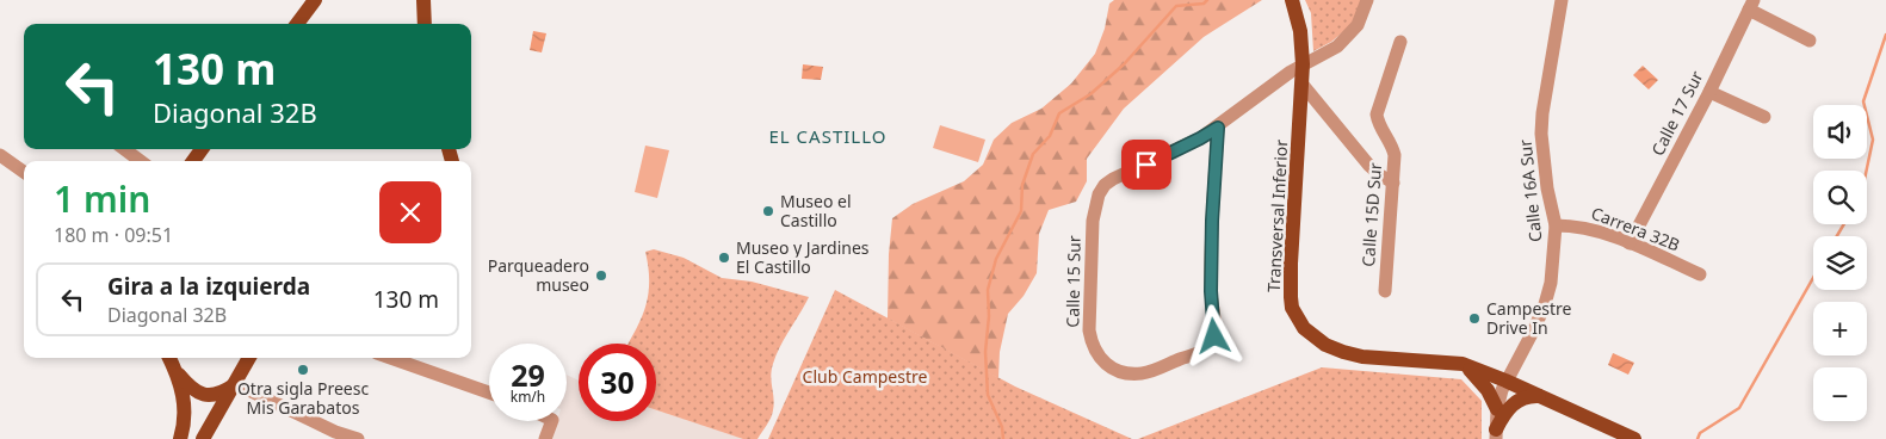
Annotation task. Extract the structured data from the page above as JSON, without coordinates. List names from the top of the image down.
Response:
{
  "streets": {
    "main road": ["Transversal Inferior"],
    "street": [
      "Calle 17 Sur",
      "Calle 16A Sur",
      "Calle 15D Sur",
      "Carrera 32B",
      "Calle 15 Sur"
    ]
  },
  "crossings": [
    ["Calle 17 Sur", "Carrera 32B"],
    ["Calle 16A Sur", "Transversal Inferior"],
    ["Calle 16A Sur", "Carrera 32B"]
  ],
  "districts": ["EL CASTILLO"],
  "parks": ["Club Campestre"],
  "places": [
    "Museo el Castillo",
    "Museo y Jardines El Castillo",
    "Parqueadero museo",
    "Campestre Drive In",
    "Otra sigla Preesc Mis Garabatos"
  ],
  "page": {
    "turn": ["130 m", "Diagonal 32B"],
    "map_buttons": ["+", "−"],
    "heading": ["1 min", "180 m · 09:51"],
    "list": [
      {
        "name": "Gira a la izquierda",
        "note": "Diagonal 32B",
        "value": "130 m"
      }
    ],
    "speed": "29 km/h",
    "limit": "30"
  }
}
